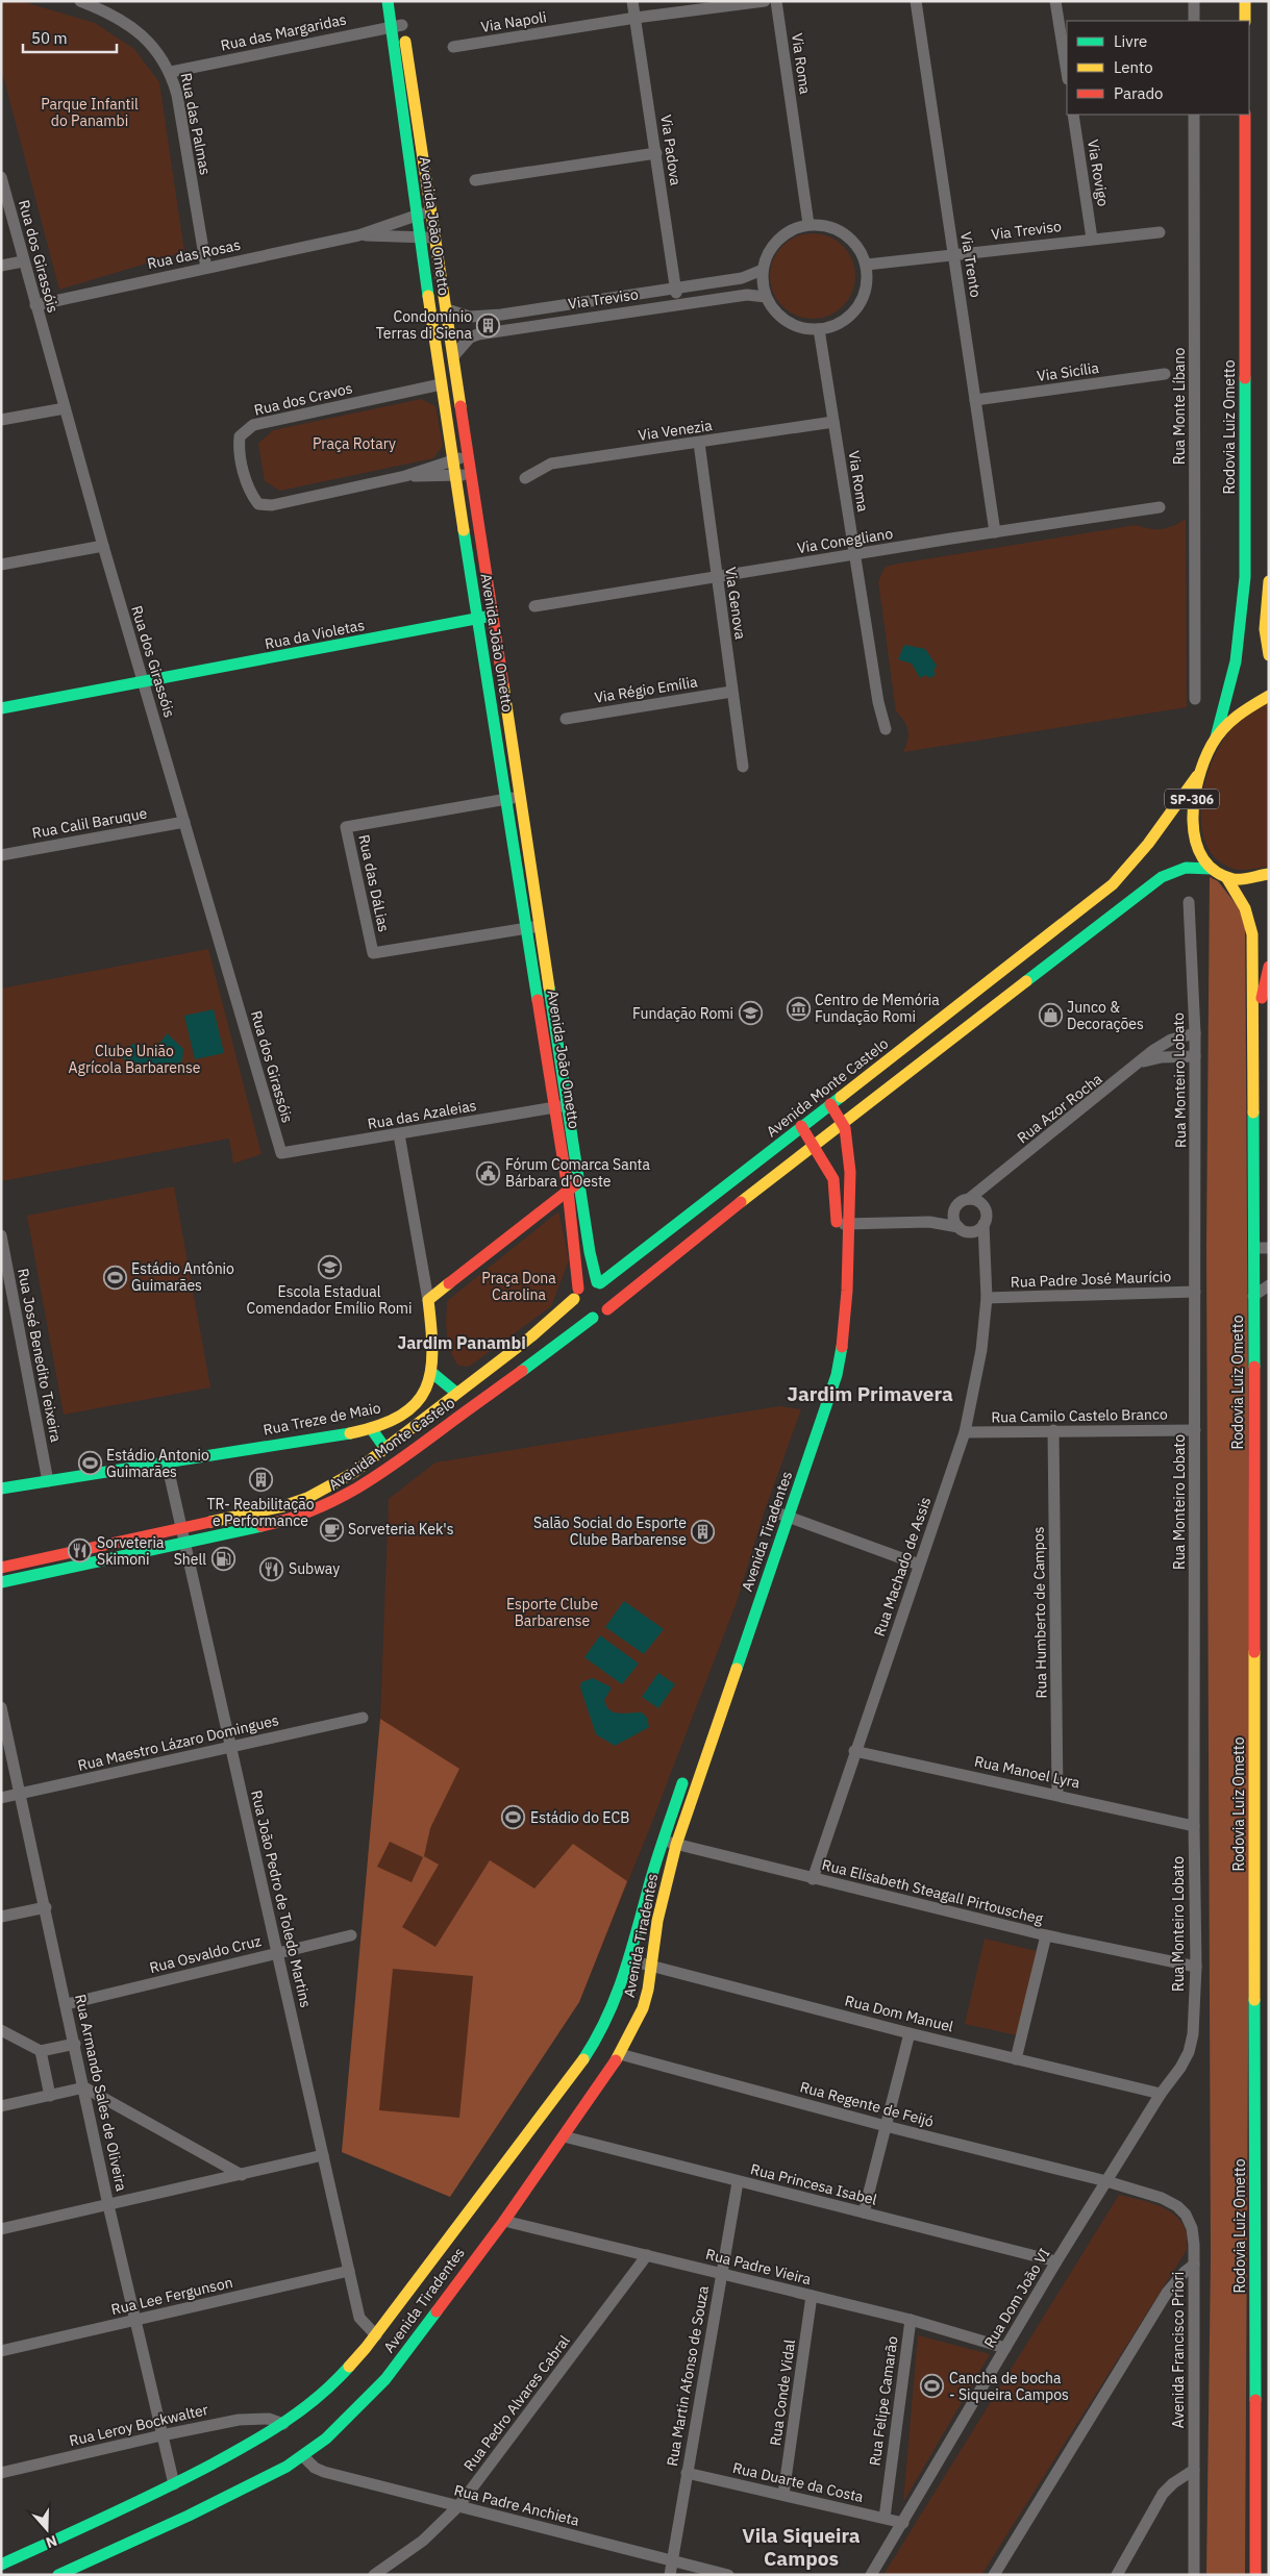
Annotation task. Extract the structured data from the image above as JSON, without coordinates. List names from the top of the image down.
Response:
{
  "streets": {
    "main road": [
      "Avenida João Ometto",
      "Rodovia Luiz Ometto",
      "Rua da Violetas",
      "SP-306",
      "Avenida Monte Castelo",
      "Rua Treze de Maio",
      "Avenida Tiradentes"
    ],
    "street": [
      "Via Napoli",
      "Rua das Margaridas",
      "Via Roma",
      "Rua das Palmas",
      "Via Padova",
      "Via Rovigo",
      "Via Treviso",
      "Rua das Rosas",
      "Rua dos Girassóis",
      "Via Trento",
      "Via Sicília",
      "Rua dos Cravos",
      "Rua Monte Líbano",
      "Via Venezia",
      "Via Conegliano",
      "Via Genova",
      "Via Régio Emília",
      "Rua Calil Baruque",
      "Rua das DáLias",
      "Rua Monteiro Lobato",
      "Rua Azor Rocha",
      "Rua das Azaleias",
      "Rua Padre José Maurício",
      "Rua José Benedito Teixeira",
      "Rua Camilo Castelo Branco",
      "Rua Machado de Assis",
      "Rua Humberto de Campos",
      "Rua Maestro Lázaro Domingues",
      "Rua Manoel Lyra",
      "Rua Elisabeth Steagall Pirtouscheg",
      "Rua João Pedro de Toledo Martins",
      "Rua Osvaldo Cruz",
      "Rua Dom Manuel",
      "Rua Armando Sales de Oliveira",
      "Rua Regente de Feijó",
      "Rua Princesa Isabel",
      "Rua Padre Vieira",
      "Rua Lee Fergunson",
      "Rua Dom João VI",
      "Avenida Francisco Priori",
      "Rua Martin Afonso de Souza",
      "Rua Conde Vidal",
      "Rua Felipe Camarão",
      "Rua Pedro Alvares Cabral",
      "Rua Leroy Bockwalter",
      "Rua Duarte da Costa",
      "Rua Padre Anchieta"
    ]
  },
  "crossings": [
    ["Via Napoli", "Via Padova"],
    ["Rua das Margaridas", "Rua das Palmas"],
    ["Rua das Margaridas", "Avenida João Ometto"],
    ["Via Roma", "Via Treviso"],
    ["Via Roma", "Via Venezia"],
    ["Via Roma", "Via Conegliano"],
    ["Rua das Palmas", "Rua das Rosas"],
    ["Via Padova", "Via Treviso"],
    ["Via Rovigo", "Via Treviso"],
    ["Avenida João Ometto", "Via Treviso"],
    ["Avenida João Ometto", "Rua das Rosas"],
    ["Avenida João Ometto", "Rua dos Cravos"],
    ["Avenida João Ometto", "Rua da Violetas"],
    ["Avenida João Ometto", "Rua das DáLias"],
    ["Avenida João Ometto", "Avenida Monte Castelo"],
    ["Avenida João Ometto", "Rua das Azaleias"],
    ["Via Treviso", "Via Trento"],
    ["Rua das Rosas", "Rua dos Girassóis"],
    ["Rua dos Girassóis", "Rua da Violetas"],
    ["Rua dos Girassóis", "Rua Calil Baruque"],
    ["Rua dos Girassóis", "Rua das Azaleias"],
    ["Via Trento", "Via Sicília"],
    ["Via Trento", "Via Conegliano"],
    ["Rodovia Luiz Ometto", "SP-306"],
    ["Via Venezia", "Via Genova"],
    ["Via Conegliano", "Via Genova"],
    ["Via Genova", "Via Régio Emília"],
    ["SP-306", "Avenida Monte Castelo"],
    ["Rua Monteiro Lobato", "Rua Azor Rocha"],
    ["Rua Monteiro Lobato", "Rua Padre José Maurício"],
    ["Rua Monteiro Lobato", "Rua Camilo Castelo Branco"],
    ["Rua Monteiro Lobato", "Rua Manoel Lyra"],
    ["Rua Monteiro Lobato", "Rua Elisabeth Steagall Pirtouscheg"],
    ["Rua Monteiro Lobato", "Rua Dom Manuel"],
    ["Rua Monteiro Lobato", "Rua Dom João VI"],
    ["Avenida Monte Castelo", "Rua João Pedro de Toledo Martins"],
    ["Rua Azor Rocha", "Rua Machado de Assis"],
    ["Rua das Azaleias", "Rua Treze de Maio"],
    ["Rua Padre José Maurício", "Rua Machado de Assis"],
    ["Rua José Benedito Teixeira", "Rua Treze de Maio"],
    ["Rua Camilo Castelo Branco", "Rua Machado de Assis"],
    ["Rua Camilo Castelo Branco", "Rua Humberto de Campos"],
    ["Rua Treze de Maio", "Rua João Pedro de Toledo Martins"],
    ["Avenida Tiradentes", "Rua Elisabeth Steagall Pirtouscheg"],
    ["Avenida Tiradentes", "Rua João Pedro de Toledo Martins"],
    ["Avenida Tiradentes", "Rua Dom Manuel"],
    ["Avenida Tiradentes", "Rua Armando Sales de Oliveira"],
    ["Avenida Tiradentes", "Rua Regente de Feijó"],
    ["Avenida Tiradentes", "Rua Princesa Isabel"],
    ["Avenida Tiradentes", "Rua Padre Vieira"],
    ["Avenida Tiradentes", "Rua Leroy Bockwalter"],
    ["Avenida Tiradentes", "Rua Padre Anchieta"],
    ["Rua Machado de Assis", "Rua Manoel Lyra"],
    ["Rua Machado de Assis", "Rua Elisabeth Steagall Pirtouscheg"],
    ["Rua Humberto de Campos", "Rua Manoel Lyra"],
    ["Rua Maestro Lázaro Domingues", "Rua João Pedro de Toledo Martins"],
    ["Rua Maestro Lázaro Domingues", "Rua Armando Sales de Oliveira"],
    ["Rua João Pedro de Toledo Martins", "Rua Osvaldo Cruz"],
    ["Rua João Pedro de Toledo Martins", "Rua Lee Fergunson"],
    ["Rua Osvaldo Cruz", "Rua Armando Sales de Oliveira"],
    ["Rua Dom Manuel", "Rua Dom João VI"],
    ["Rua Armando Sales de Oliveira", "Rua Lee Fergunson"],
    ["Rua Armando Sales de Oliveira", "Rua Leroy Bockwalter"],
    ["Rua Regente de Feijó", "Rua Dom João VI"],
    ["Rua Regente de Feijó", "Avenida Francisco Priori"],
    ["Rua Princesa Isabel", "Rua Dom João VI"],
    ["Rua Princesa Isabel", "Rua Martin Afonso de Souza"],
    ["Rua Padre Vieira", "Rua Dom João VI"],
    ["Rua Padre Vieira", "Rua Martin Afonso de Souza"],
    ["Rua Padre Vieira", "Rua Conde Vidal"],
    ["Rua Padre Vieira", "Rua Felipe Camarão"],
    ["Rua Padre Vieira", "Rua Pedro Alvares Cabral"],
    ["Rua Dom João VI", "Avenida Francisco Priori"],
    ["Rua Dom João VI", "Rua Duarte da Costa"],
    ["Rua Martin Afonso de Souza", "Rua Duarte da Costa"],
    ["Rua Martin Afonso de Souza", "Rua Padre Anchieta"],
    ["Rua Conde Vidal", "Rua Duarte da Costa"],
    ["Rua Felipe Camarão", "Rua Duarte da Costa"],
    ["Rua Pedro Alvares Cabral", "Rua Padre Anchieta"]
  ],
  "districts": ["Jardim Panambi", "Jardim Primavera", "Vila Siqueira Campos"],
  "parks": [
    "Parque Infantil do Panambi",
    "Praça Rotary",
    "Clube União Agrícola Barbarense",
    "Praça Dona Carolina",
    "Esporte Clube Barbarense"
  ],
  "places": {
    "building": ["Condomínio Terras di Siena", "TR- Reabilitação e Performance", "Salão Social do Esporte Clube Barbarense"],
    "museum": ["Centro de Memória Fundação Romi"],
    "school or university": ["Fundação Romi", "Escola Estadual Comendador Emílio Romi"],
    "shop": ["Junco & Decorações"],
    "public building": ["Fórum Comarca Santa Bárbara d'Oeste"],
    "sports": [
      "Estádio Antônio Guimarães",
      "Estádio Antonio Guimarães",
      "Estádio do ECB",
      "Cancha de bocha - Siqueira Campos"
    ],
    "cafe": ["Sorveteria Kek's"],
    "restaurant": ["Sorveteria Skimoni", "Subway"],
    "fuel station": ["Shell"]
  },
  "legend": ["Livre", "Lento", "Parado"],
  "scale_bar": "50 m",
  "north": "bottom"
}
